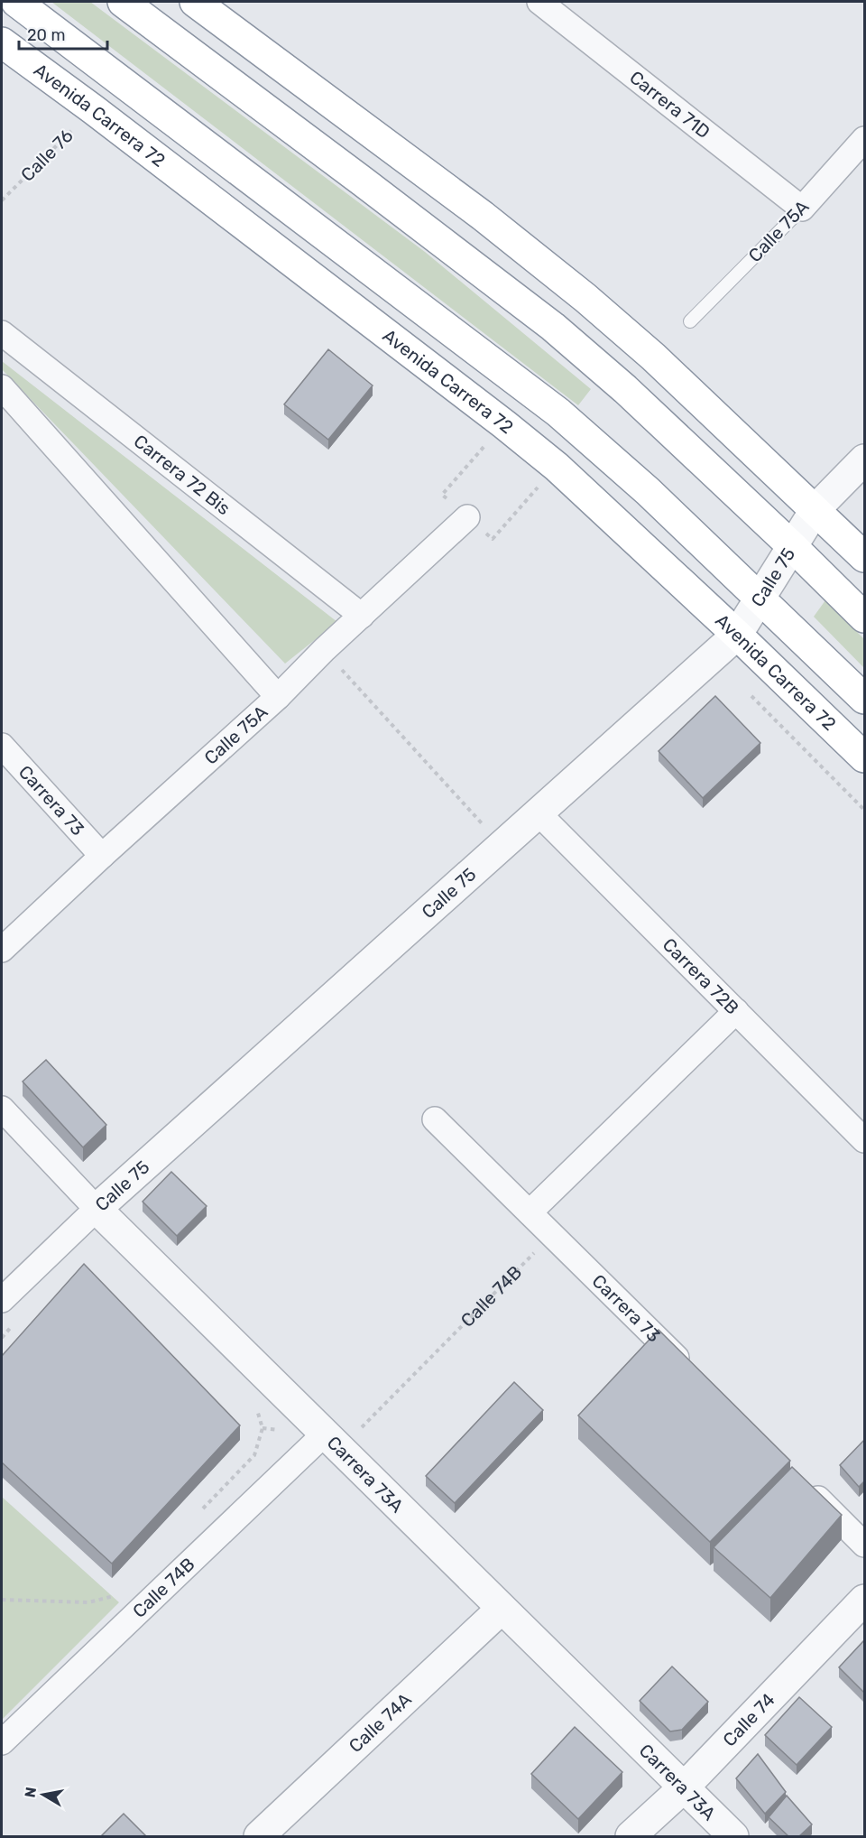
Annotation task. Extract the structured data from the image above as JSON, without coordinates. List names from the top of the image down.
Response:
{
  "streets": {
    "highway": ["Avenida Carrera 72"],
    "street": [
      "Carrera 71D",
      "Calle 75A",
      "Carrera 72 Bis",
      "Calle 75",
      "Carrera 73",
      "Carrera 72B",
      "Calle 74B",
      "Carrera 73A",
      "Calle 74",
      "Calle 74A"
    ],
    "path": ["Calle 76"]
  },
  "crossings": [
    ["Carrera 71D", "Calle 75A"],
    ["Avenida Carrera 72", "Calle 76"],
    ["Avenida Carrera 72", "Calle 75"],
    ["Calle 75A", "Carrera 72 Bis"],
    ["Calle 75A", "Carrera 73"],
    ["Calle 75", "Carrera 72B"],
    ["Calle 75", "Carrera 73A"],
    ["Carrera 73", "Calle 74B"],
    ["Calle 74B", "Carrera 73A"],
    ["Carrera 73A", "Calle 74"],
    ["Carrera 73A", "Calle 74A"]
  ],
  "scale_bar": "20 m",
  "north": "left"
}
